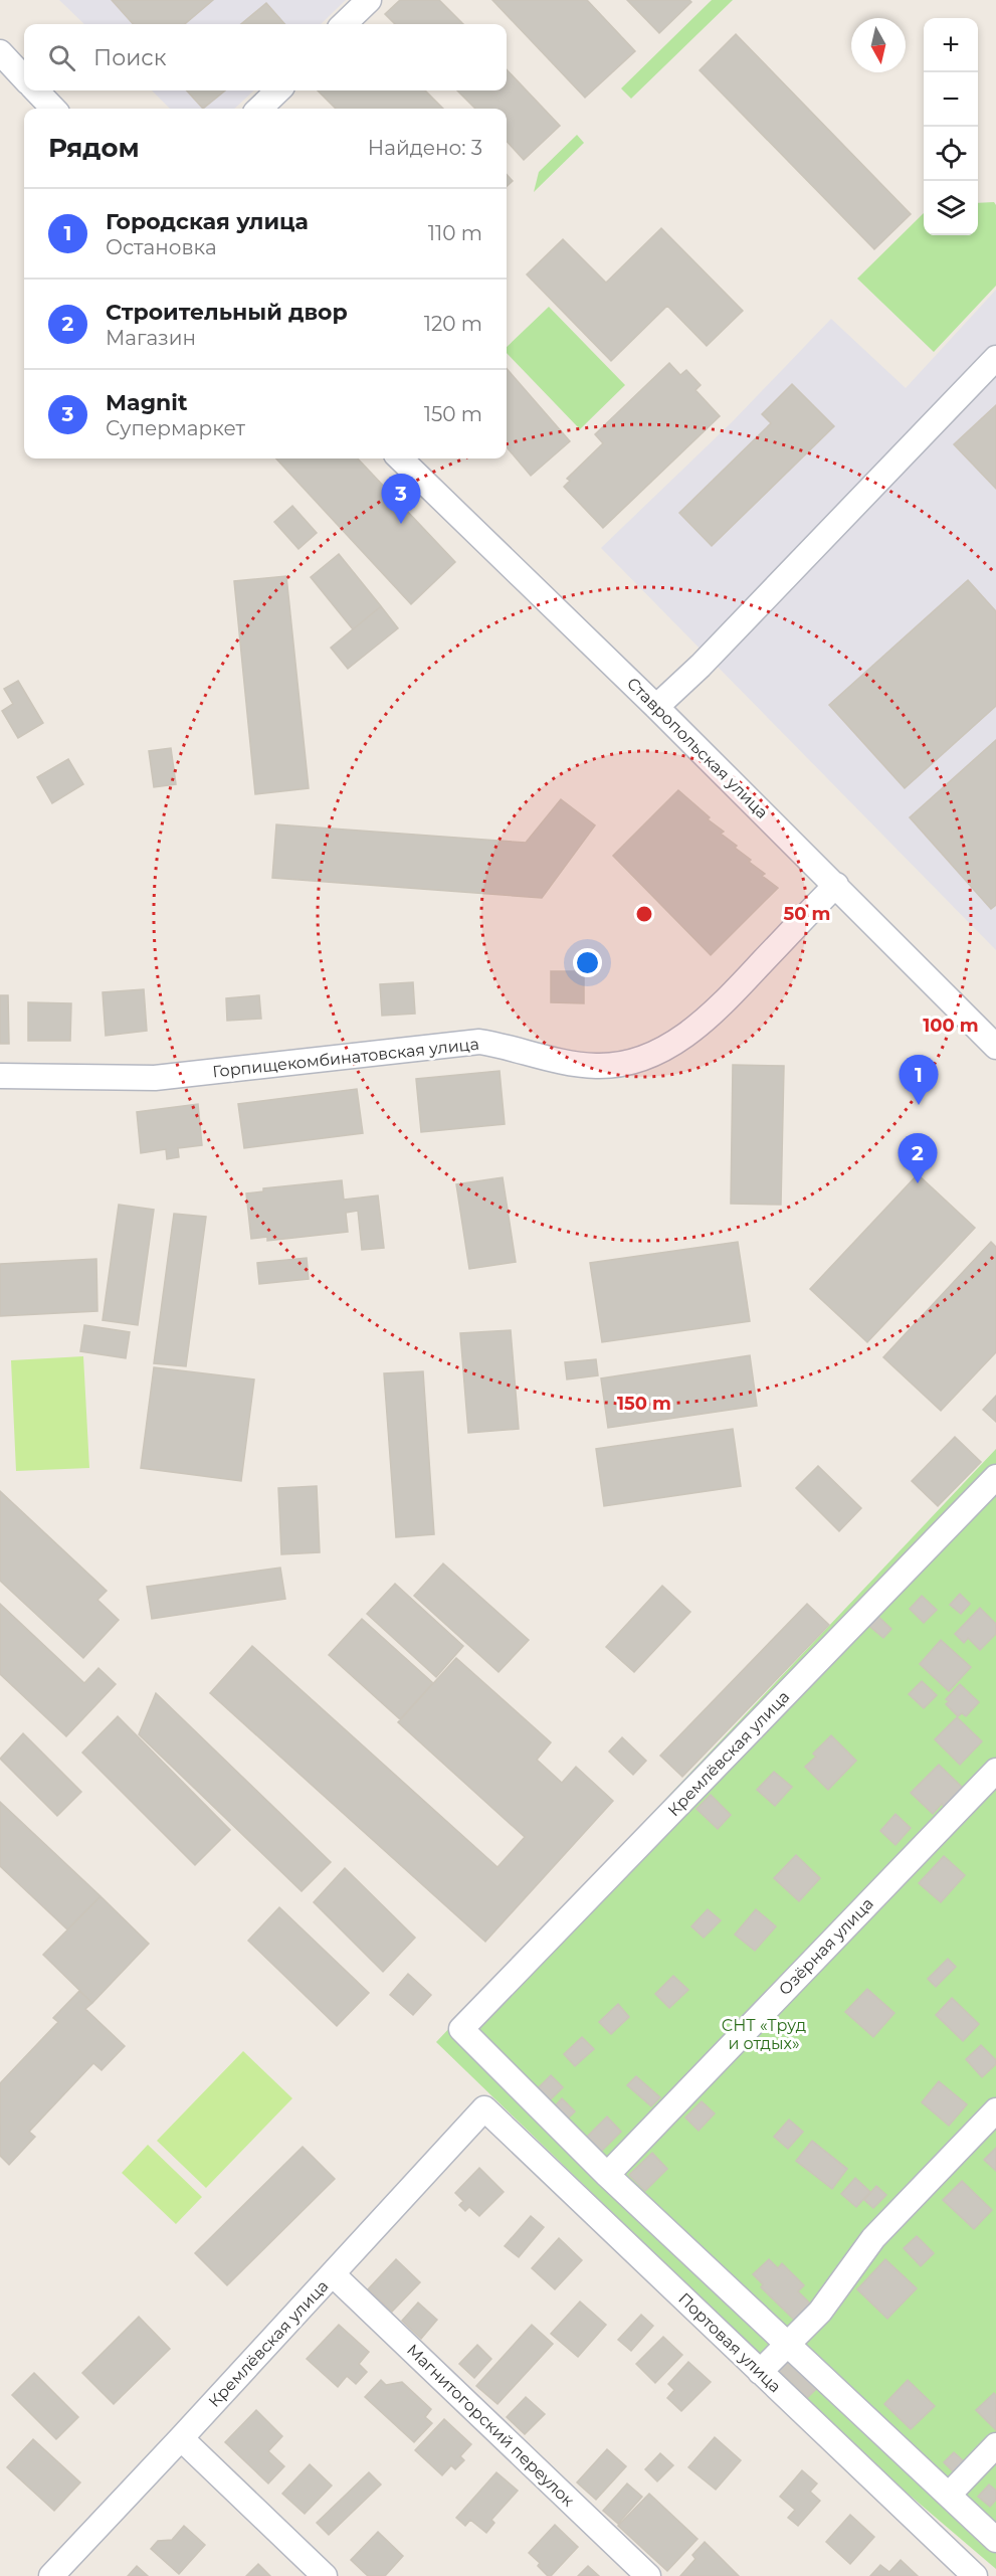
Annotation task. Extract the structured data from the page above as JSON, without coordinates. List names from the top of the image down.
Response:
{
  "streets": {
    "street": [
      "Ставропольская улица",
      "Горпищекомбинатовская улица",
      "Кремлёвская улица",
      "Озёрная улица",
      "Портовая улица",
      "Магнитогорский переулок"
    ]
  },
  "crossings": [
    ["Ставропольская улица", "Горпищекомбинатовская улица"],
    ["Кремлёвская улица", "Озёрная улица"],
    ["Кремлёвская улица", "Портовая улица"],
    ["Кремлёвская улица", "Магнитогорский переулок"]
  ],
  "parks": ["СНТ «Труд и отдых»"],
  "north": "bottom",
  "page": {
    "map_buttons": ["+", "−"],
    "search": "Поиск",
    "heading": ["Рядом", "Найдено: 3"],
    "list": [
      {
        "mark": "1",
        "name": "Городская улица",
        "note": "Остановка",
        "value": "110 m"
      },
      {
        "mark": "2",
        "name": "Строительный двор",
        "note": "Магазин",
        "value": "120 m"
      },
      {
        "mark": "3",
        "name": "Magnit",
        "note": "Супермаркет",
        "value": "150 m"
      }
    ],
    "pins": ["3", "1", "2"]
  },
  "rings": ["50 m", "100 m", "150 m"]
}
